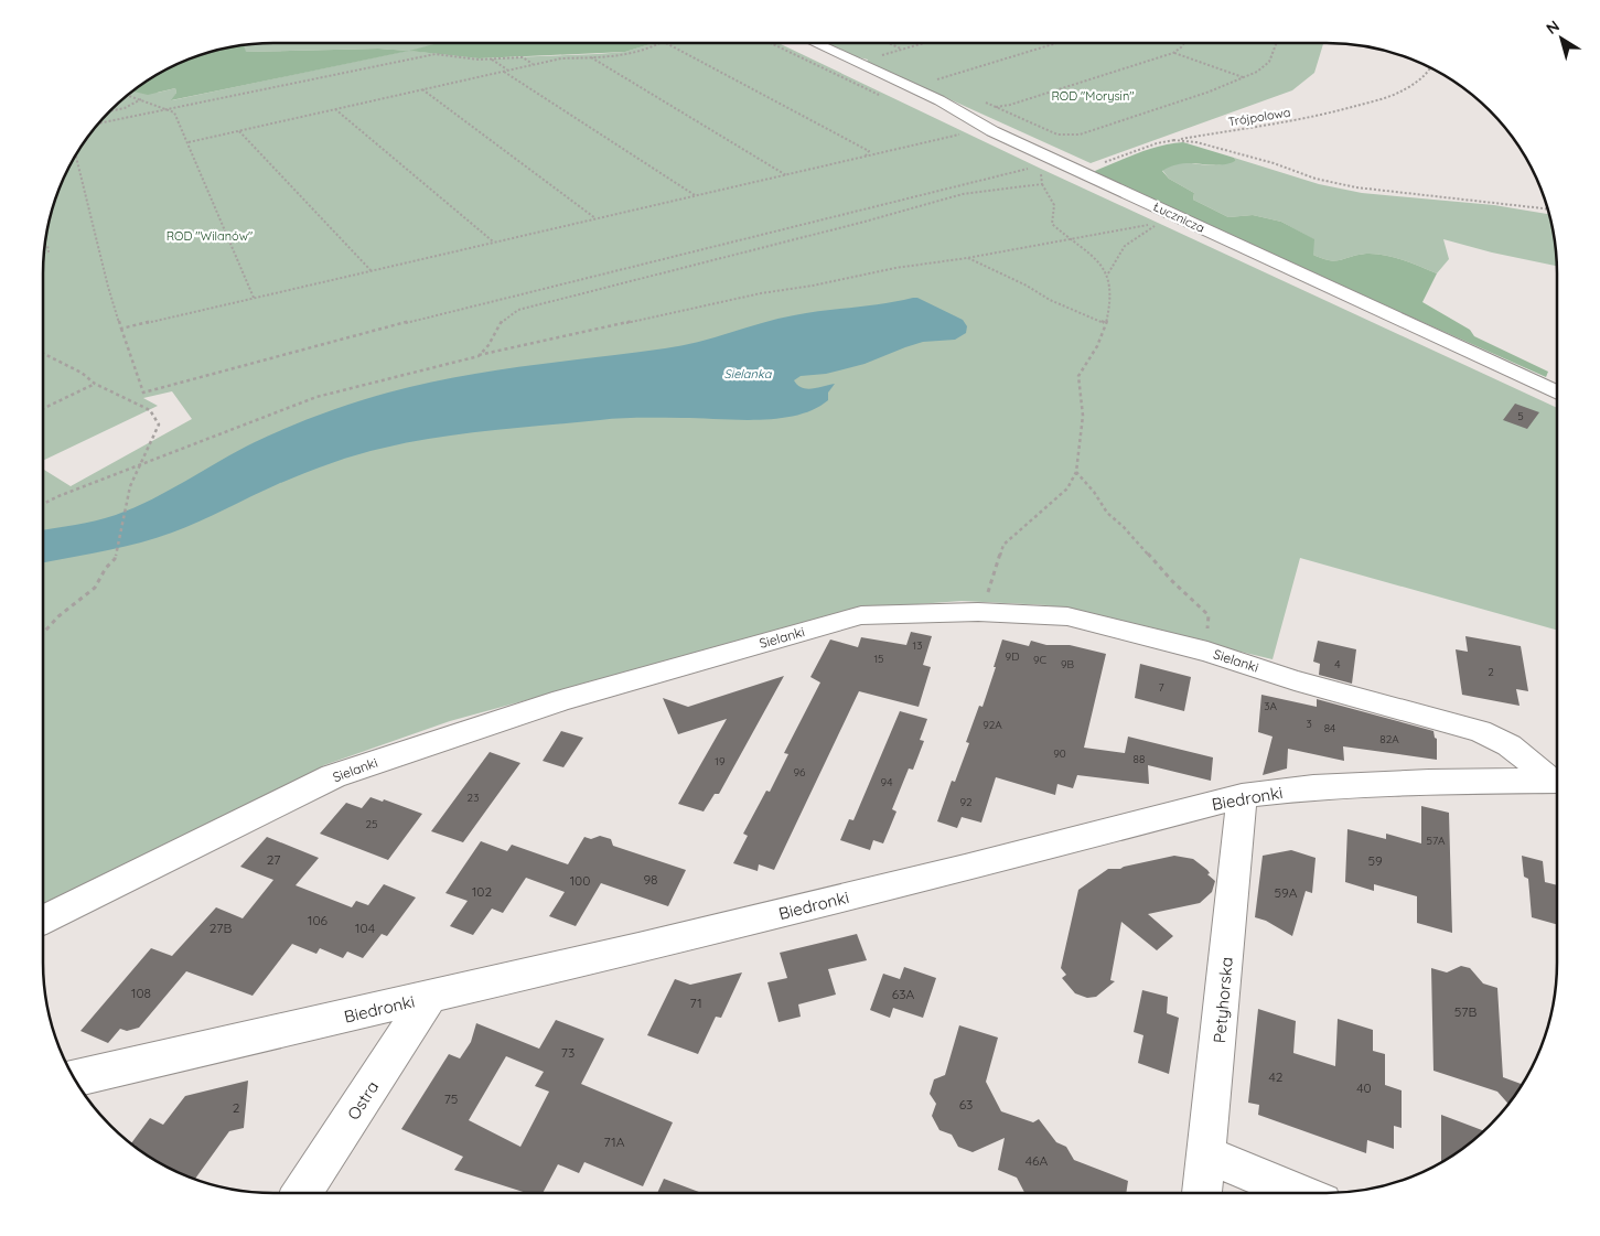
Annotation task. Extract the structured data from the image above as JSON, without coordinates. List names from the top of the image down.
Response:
{
  "streets": {
    "street": [
      "Łucznicza",
      "Sielanki",
      "Biedronki",
      "Petyhorska",
      "Ostra"
    ],
    "path": ["Trójpolowa"]
  },
  "crossings": [
    ["Trójpolowa", "Łucznicza"],
    ["Biedronki", "Petyhorska"],
    ["Biedronki", "Ostra"]
  ],
  "water": ["Sielanka"],
  "parks": ["ROD \"Morysin\"", "ROD \"Wilanów\""],
  "house_numbers": [
    "5",
    "13",
    "9D",
    "15",
    "9C",
    "9B",
    "4",
    "2",
    "7",
    "3A",
    "3",
    "92A",
    "84",
    "82A",
    "90",
    "88",
    "19",
    "96",
    "94",
    "23",
    "92",
    "25",
    "57A",
    "27",
    "59",
    "98",
    "100",
    "102",
    "59A",
    "106",
    "27B",
    "104",
    "108",
    "63A",
    "71",
    "57B",
    "73",
    "42",
    "40",
    "75",
    "63",
    "2",
    "71A",
    "46A"
  ],
  "north": "top left"
}
